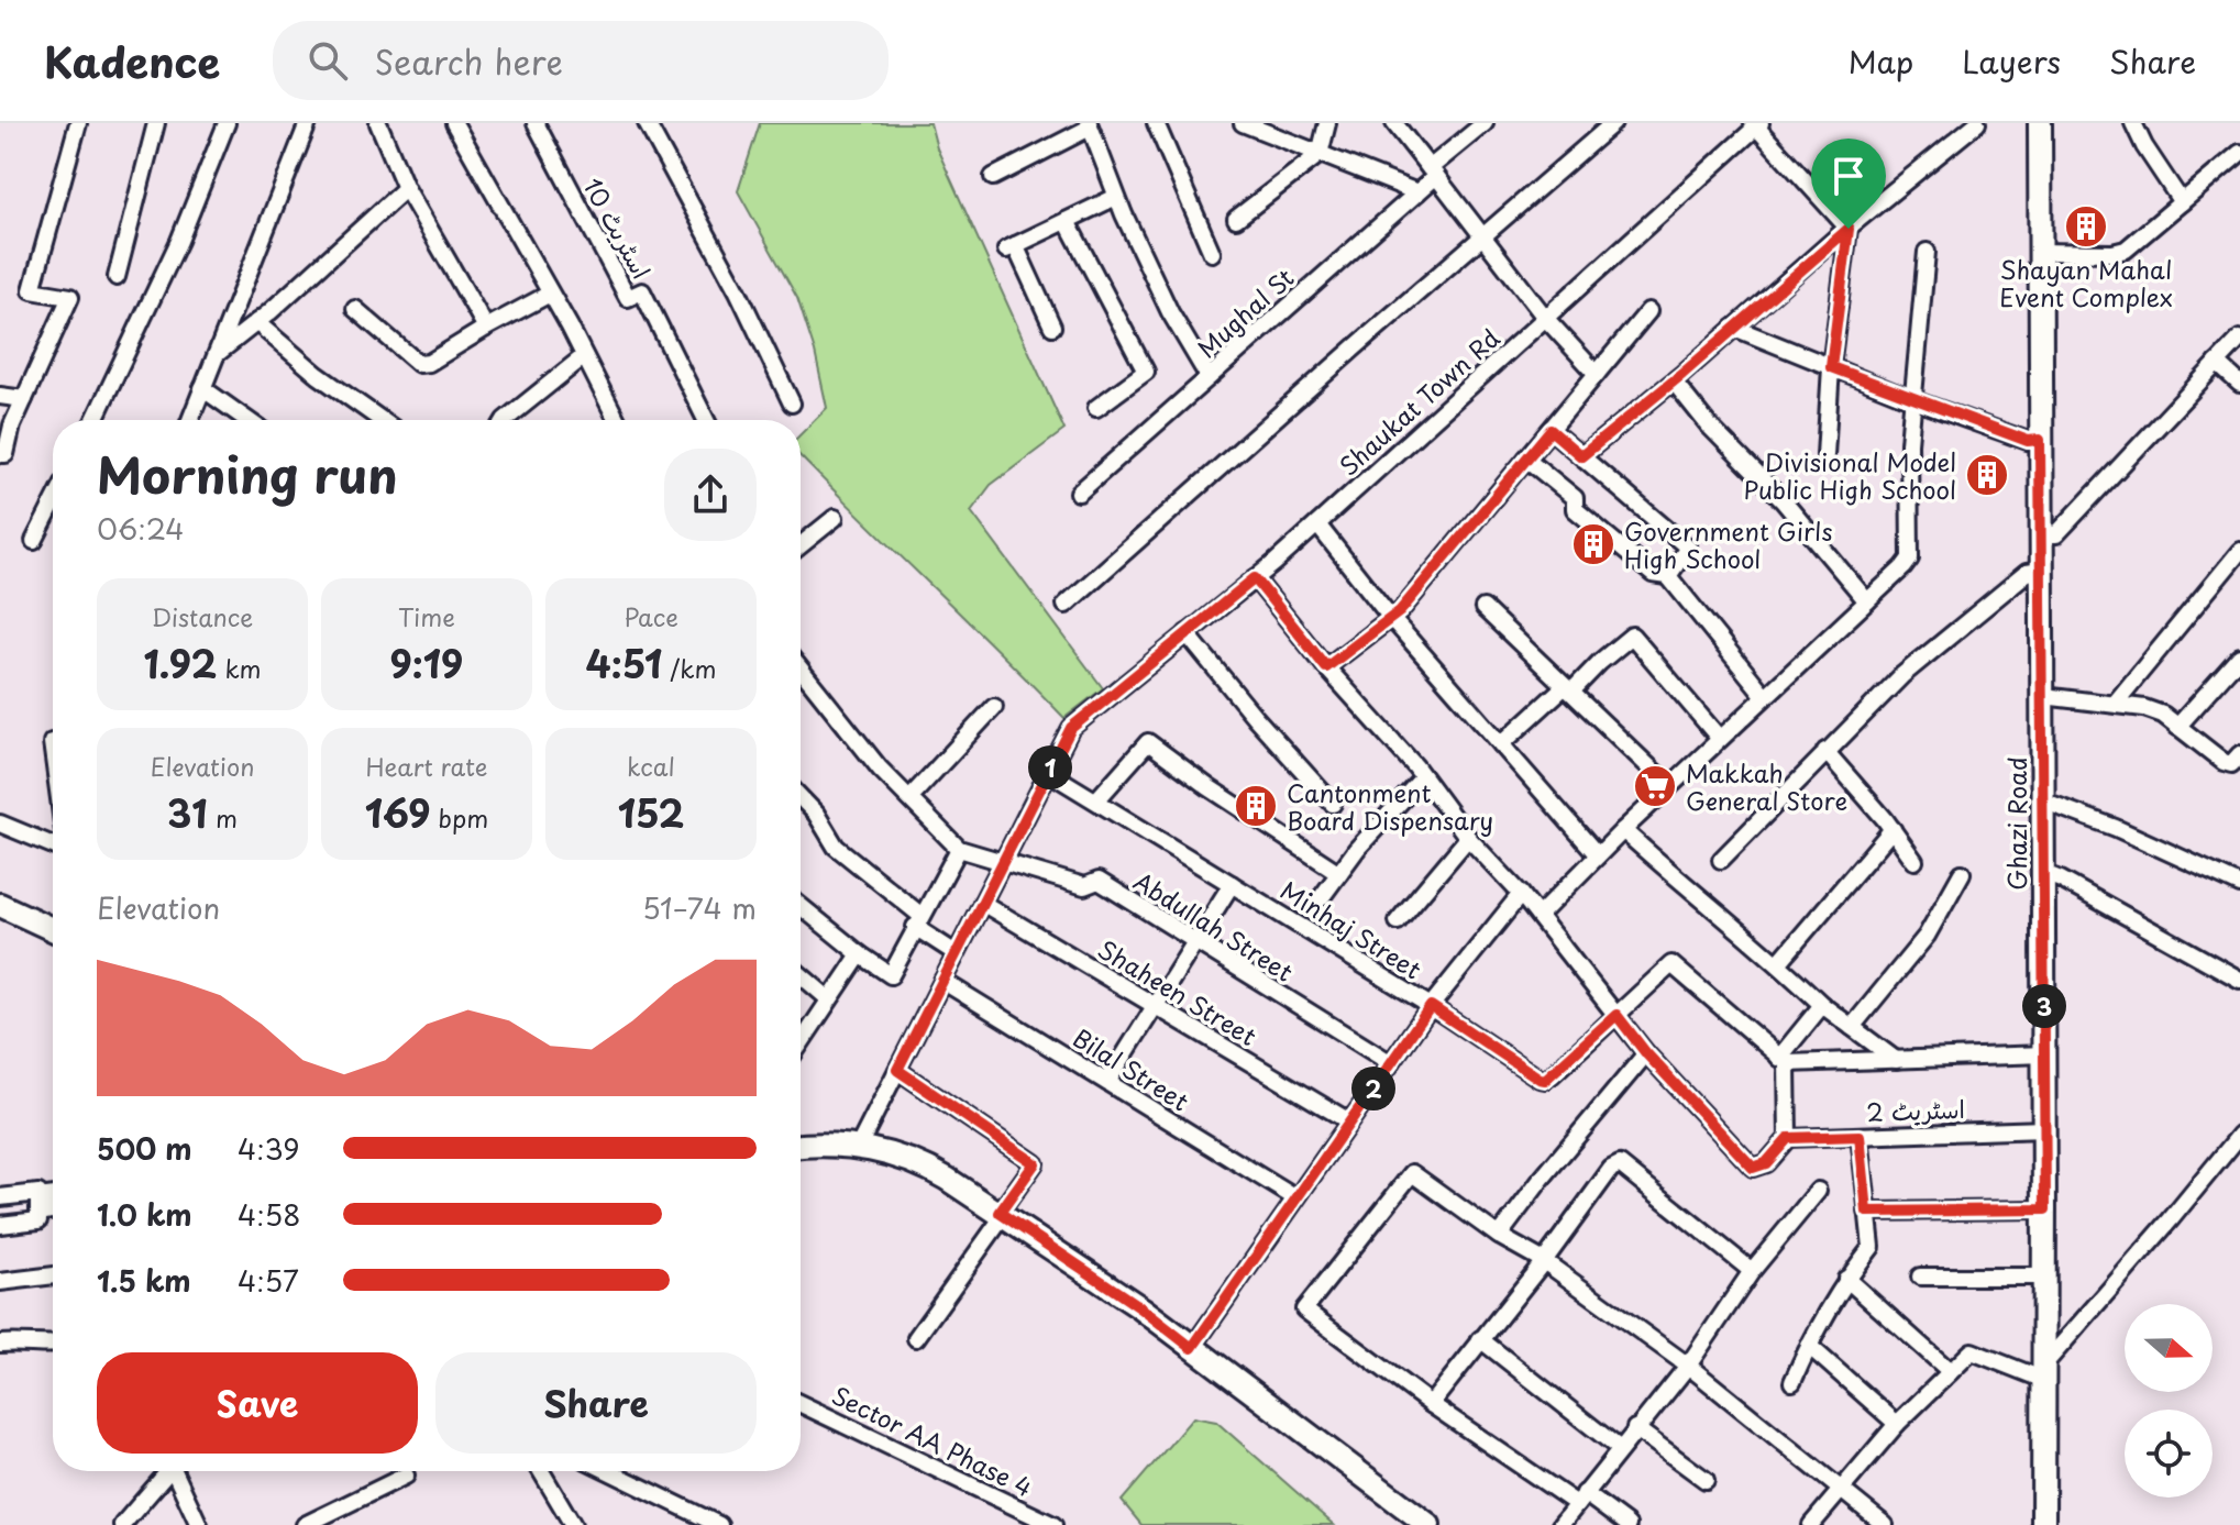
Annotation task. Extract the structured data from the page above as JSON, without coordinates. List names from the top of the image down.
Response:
{
  "streets": {
    "main road": ["Ghazi Road"],
    "street": [
      "اسٹریٹ 10",
      "Mughal St",
      "Shaukat Town Rd",
      "Abdullah Street",
      "Minhaj Street",
      "Shaheen Street",
      "Bilal Street",
      "اسٹریٹ 2",
      "Sector AA Phase 4"
    ]
  },
  "crossings": [
    ["Shaukat Town Rd", "Abdullah Street"],
    ["Shaukat Town Rd", "Minhaj Street"],
    ["Shaukat Town Rd", "Shaheen Street"],
    ["Shaukat Town Rd", "Bilal Street"],
    ["Ghazi Road", "اسٹریٹ 2"]
  ],
  "places": {
    "building": [
      "Shayan Mahal Event Complex",
      "Divisional Model Public High School",
      "Government Girls High School",
      "Cantonment Board Dispensary"
    ],
    "supermarket": ["Makkah General Store"]
  },
  "north": "right",
  "page": {
    "header": "Kadence",
    "search": "Search here",
    "nav": ["Map", "Layers", "Share"],
    "heading": ["Morning run", "06:24"],
    "stats": [
      ["Distance", "1.92 km"],
      ["Time", "9:19"],
      ["Pace", "4:51 /km"],
      ["Elevation", "31 m"],
      ["Heart rate", "169 bpm"],
      ["kcal", "152"]
    ],
    "pins": ["1", "3", "2"],
    "chart": ["Elevation", "51–74 m"],
    "list": [
      {
        "name": "500 m",
        "note": "4:39"
      },
      {
        "name": "1.0 km",
        "note": "4:58"
      },
      {
        "name": "1.5 km",
        "note": "4:57"
      }
    ],
    "buttons": ["Save", "Share"]
  }
}
